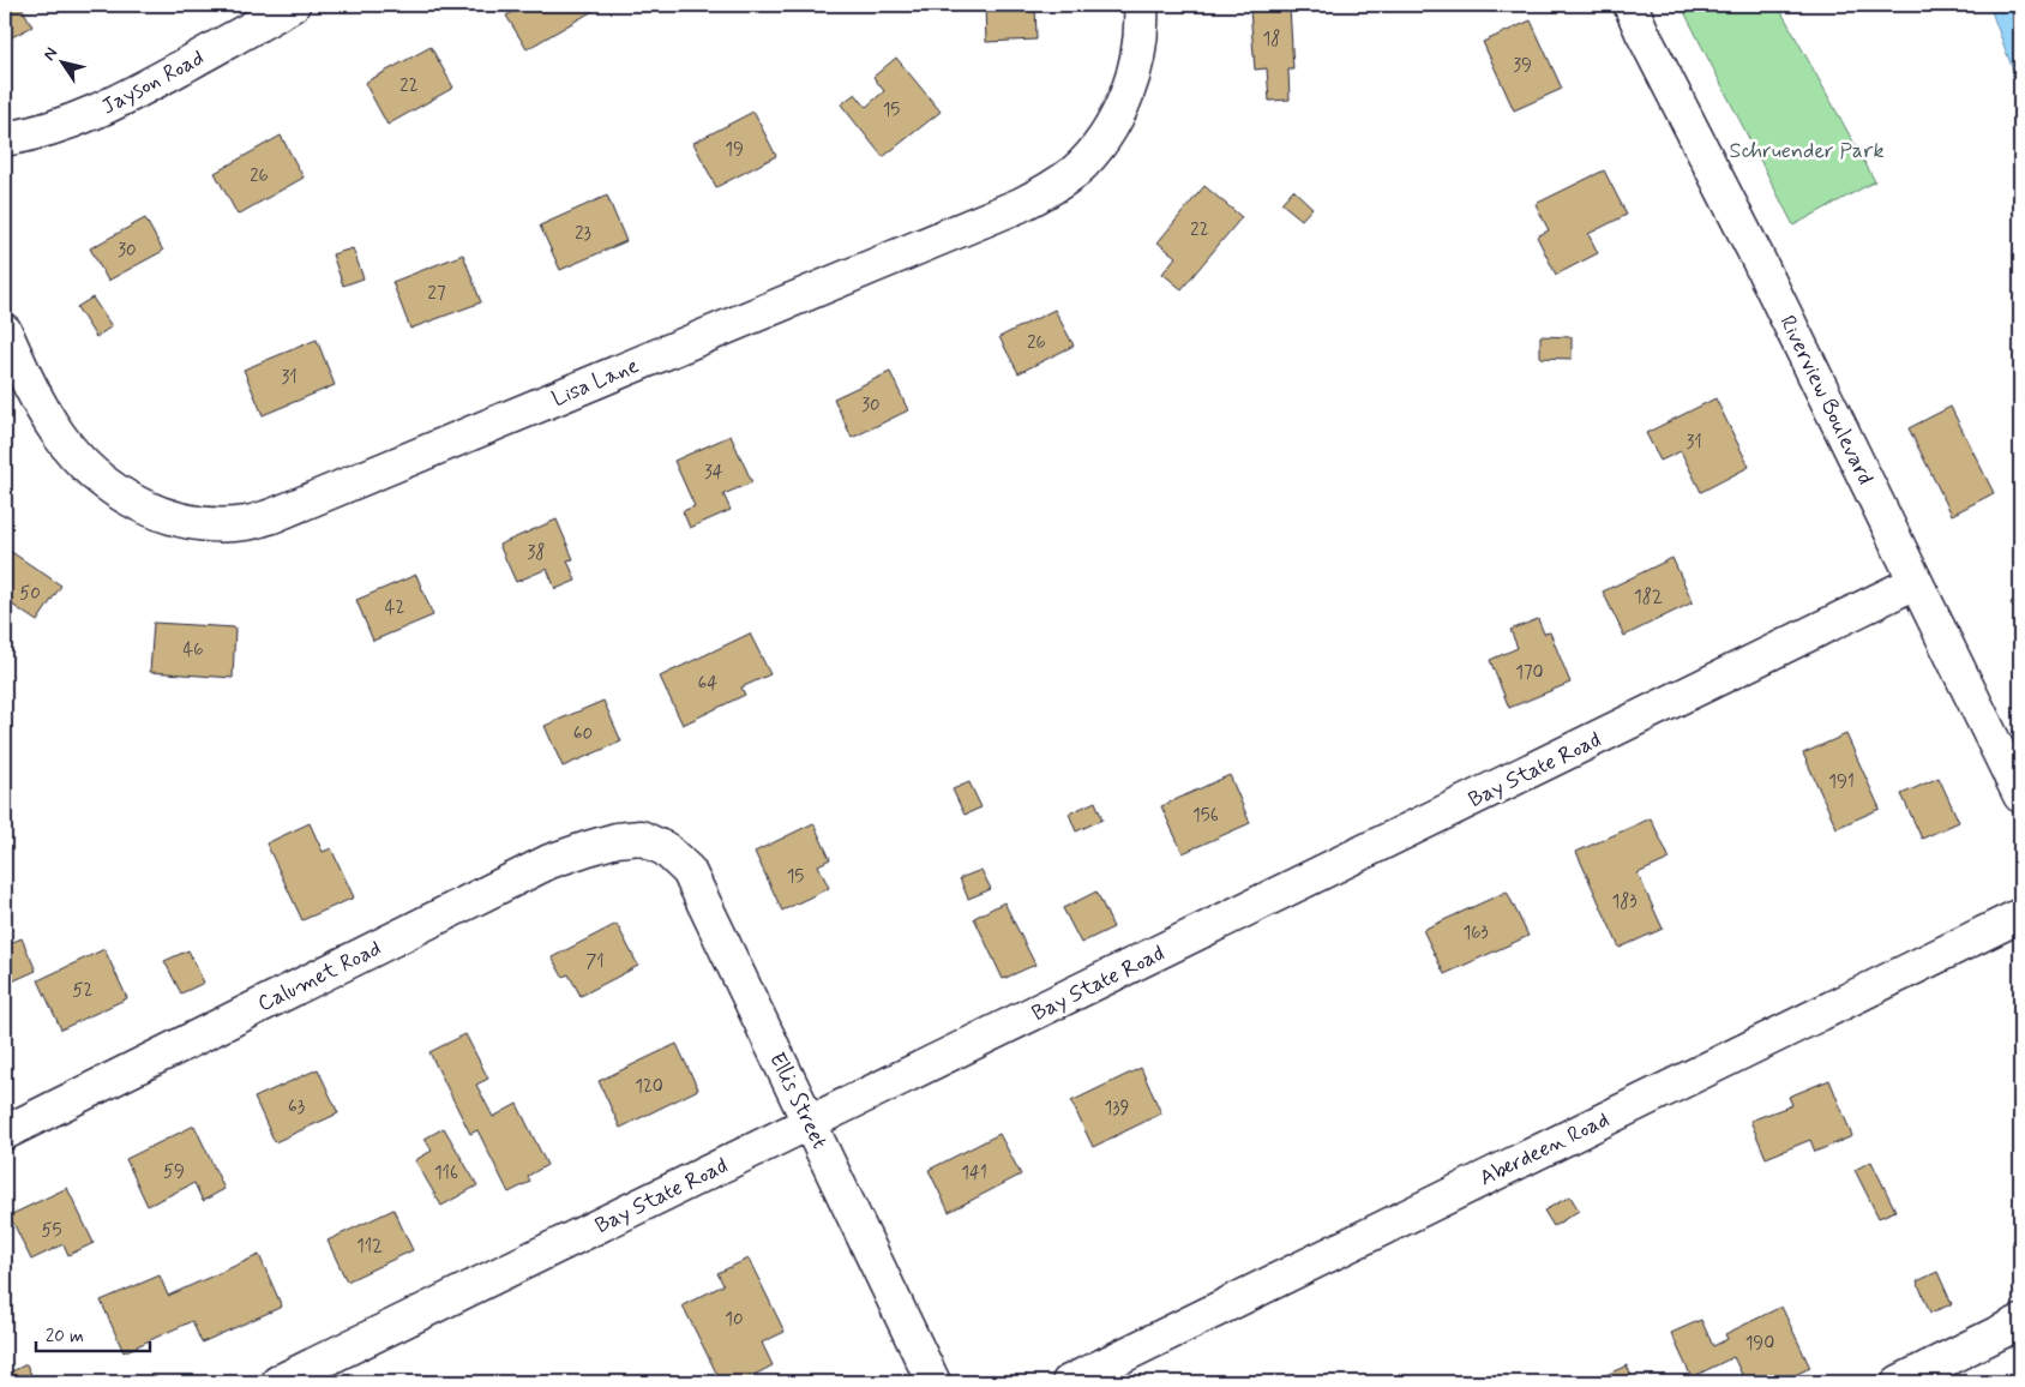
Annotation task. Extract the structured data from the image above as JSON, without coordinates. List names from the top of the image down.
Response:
{
  "streets": {
    "street": [
      "Jayson Road",
      "Lisa Lane",
      "Riverview Boulevard",
      "Bay State Road",
      "Calumet Road",
      "Ellis Street",
      "Aberdeen Road"
    ]
  },
  "crossings": [
    ["Riverview Boulevard", "Bay State Road"],
    ["Bay State Road", "Ellis Street"],
    ["Calumet Road", "Ellis Street"]
  ],
  "parks": ["Schruender Park"],
  "house_numbers": [
    "18",
    "39",
    "22",
    "15",
    "19",
    "26",
    "22",
    "23",
    "30",
    "27",
    "26",
    "31",
    "30",
    "31",
    "34",
    "38",
    "50",
    "182",
    "42",
    "46",
    "170",
    "64",
    "60",
    "191",
    "156",
    "15",
    "183",
    "163",
    "71",
    "52",
    "120",
    "63",
    "139",
    "59",
    "116",
    "141",
    "55",
    "112",
    "10",
    "190"
  ],
  "scale_bar": "20 m",
  "north": "top left"
}
